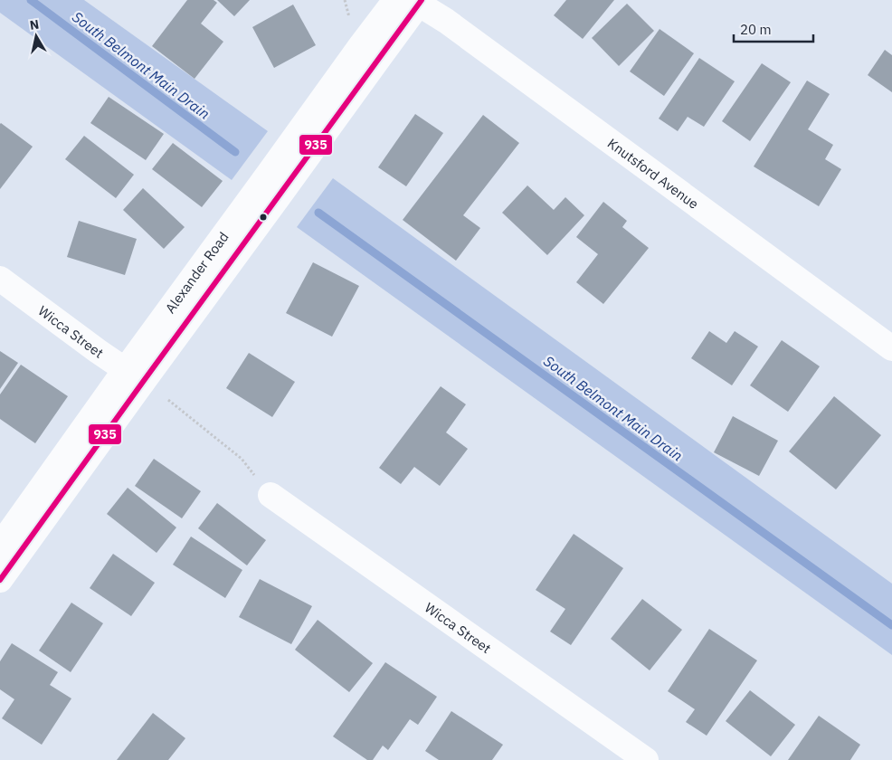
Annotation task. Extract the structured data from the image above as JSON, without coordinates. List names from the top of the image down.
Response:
{
  "streets": {
    "street": ["Knutsford Avenue", "Alexander Road", "Wicca Street"]
  },
  "crossings": [
    ["Knutsford Avenue", "Alexander Road"],
    ["Alexander Road", "Wicca Street"]
  ],
  "water": ["South Belmont Main Drain"],
  "lines": ["transit line 935"],
  "scale_bar": "20 m",
  "north": "top"
}
